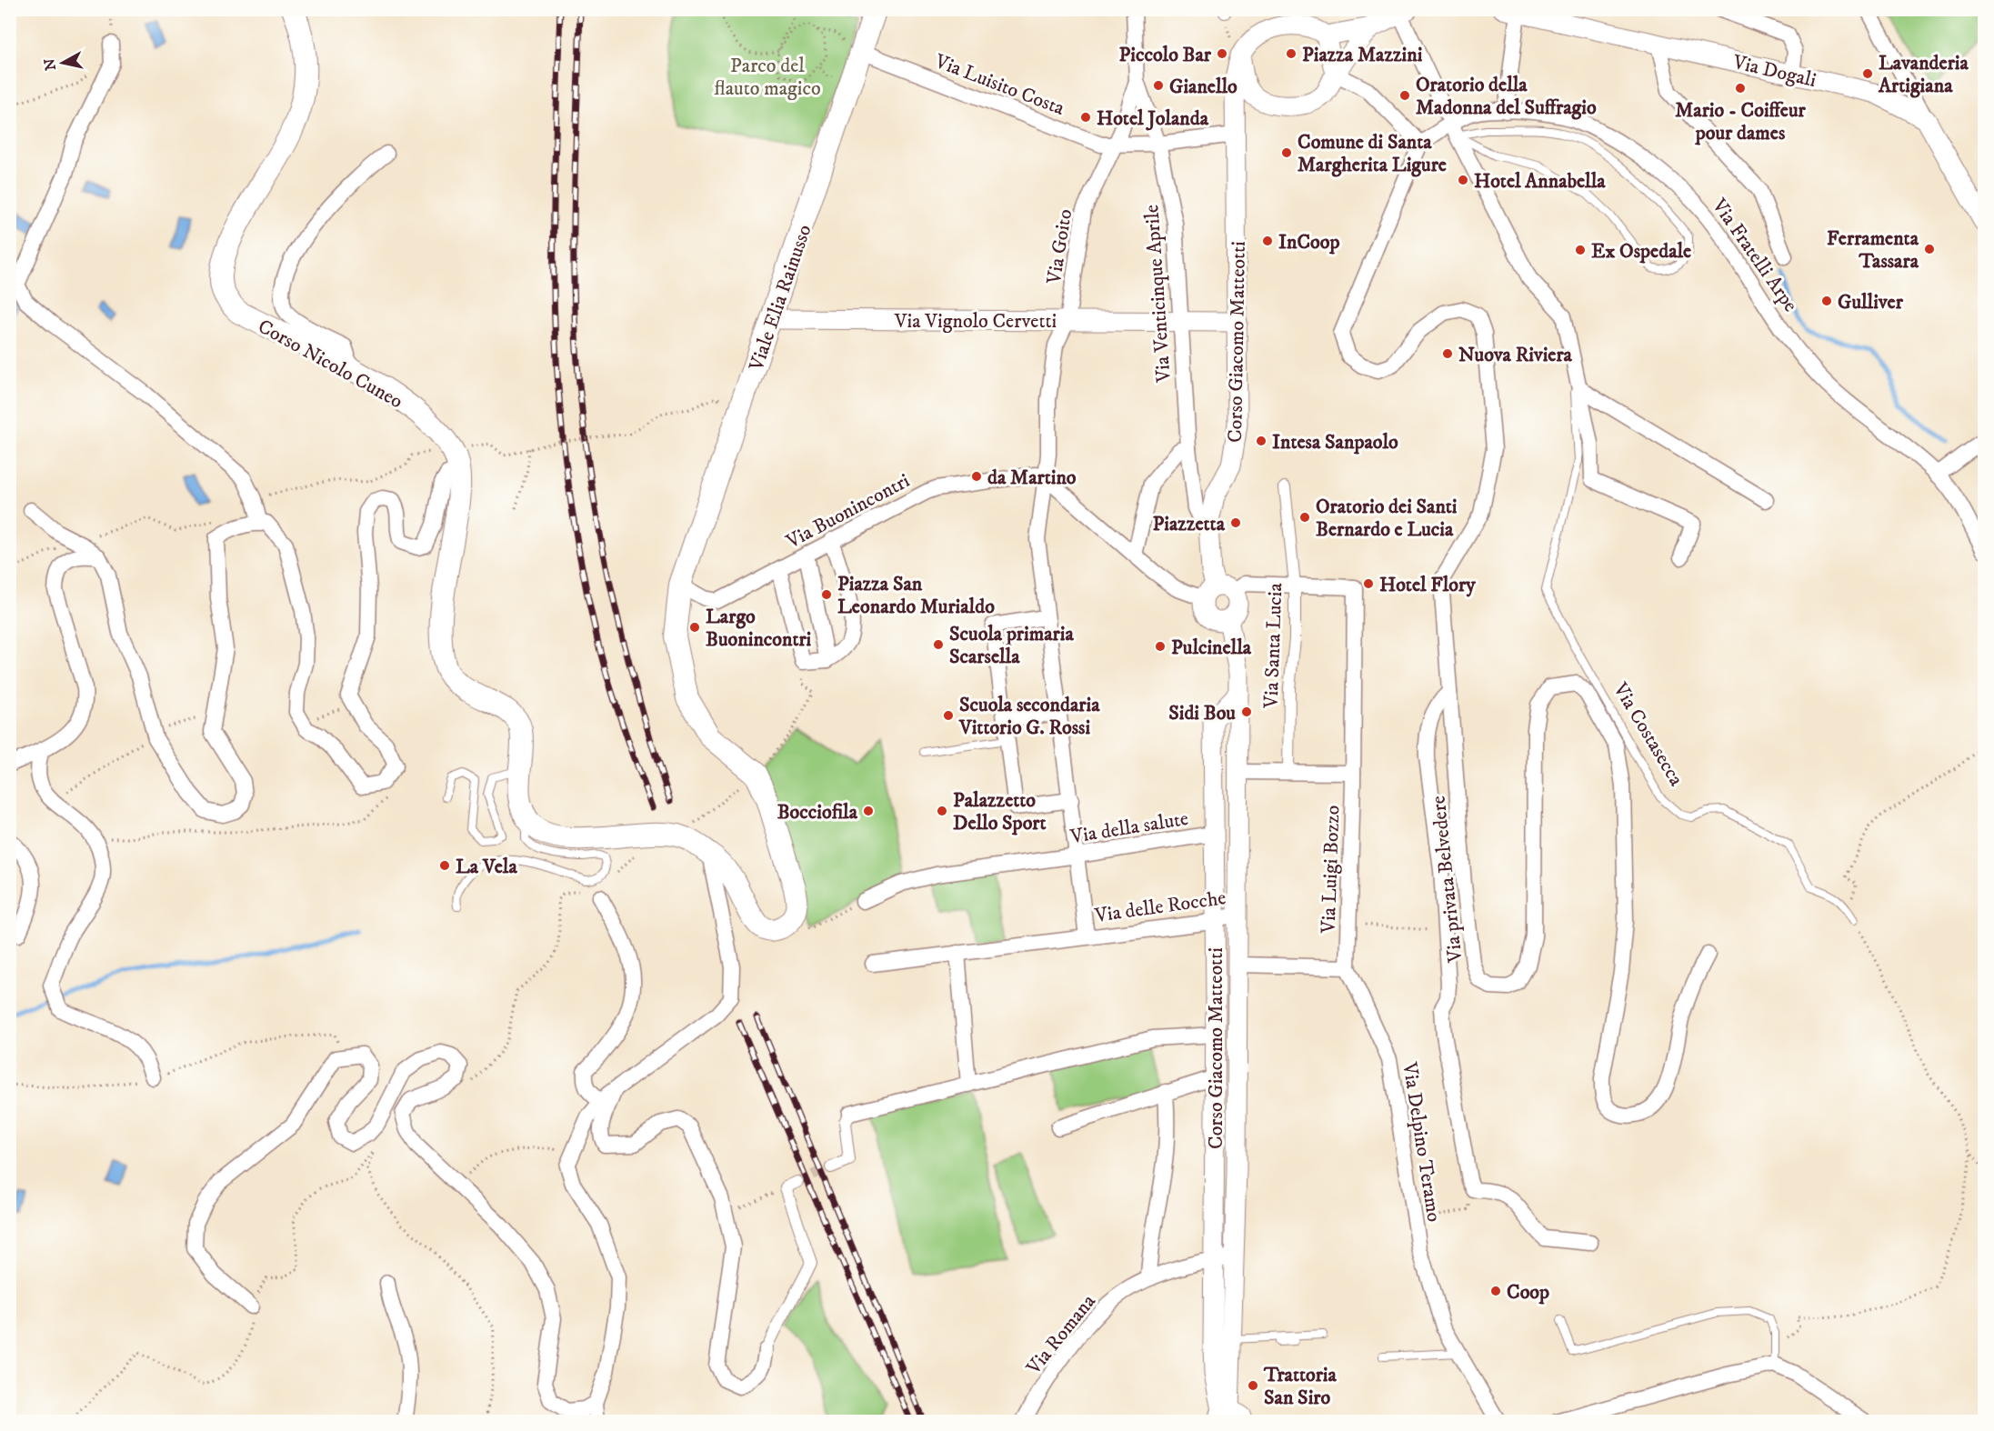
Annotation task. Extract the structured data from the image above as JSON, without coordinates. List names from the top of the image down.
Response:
{
  "streets": {
    "main road": ["Viale Elia Rainusso", "Corso Nicolo Cuneo"],
    "street": [
      "Via Dogali",
      "Via Luisito Costa",
      "Via Goito",
      "Via Fratelli Arpe",
      "Via Venticinque Aprile",
      "Via Vignolo Cervetti",
      "Corso Giacomo Matteotti",
      "Via Buonincontri",
      "Via Santa Lucia",
      "Via Costasecca",
      "Via della salute",
      "Via Luigi Bozzo",
      "Via privata Belvedere",
      "Via delle Rocche",
      "Via Delpino Teramo",
      "Via Romana"
    ]
  },
  "crossings": [
    ["Via Luisito Costa", "Via Goito"],
    ["Via Luisito Costa", "Via Venticinque Aprile"],
    ["Via Luisito Costa", "Viale Elia Rainusso"],
    ["Via Luisito Costa", "Corso Giacomo Matteotti"],
    ["Via Goito", "Via Venticinque Aprile"],
    ["Via Goito", "Via Vignolo Cervetti"],
    ["Via Goito", "Via Buonincontri"],
    ["Via Goito", "Via della salute"],
    ["Via Goito", "Via delle Rocche"],
    ["Via Fratelli Arpe", "Via Costasecca"],
    ["Via Fratelli Arpe", "Via privata Belvedere"],
    ["Via Venticinque Aprile", "Via Vignolo Cervetti"],
    ["Via Venticinque Aprile", "Corso Giacomo Matteotti"],
    ["Viale Elia Rainusso", "Via Vignolo Cervetti"],
    ["Viale Elia Rainusso", "Via Buonincontri"],
    ["Via Vignolo Cervetti", "Corso Giacomo Matteotti"],
    ["Corso Giacomo Matteotti", "Via della salute"],
    ["Corso Giacomo Matteotti", "Via delle Rocche"],
    ["Corso Giacomo Matteotti", "Via Romana"],
    ["Via Santa Lucia", "Via Luigi Bozzo"],
    ["Via Luigi Bozzo", "Via Delpino Teramo"]
  ],
  "parks": ["Parco del flauto magico"],
  "places": [
    "Piccolo Bar",
    "Piazza Mazzini",
    "Lavanderia Artigiana",
    "Gianello",
    "Mario - Coiffeur pour dames",
    "Oratorio della Madonna del Suffragio",
    "Hotel Jolanda",
    "Comune di Santa Margherita Ligure",
    "Hotel Annabella",
    "InCoop",
    "Ferramenta Tassara",
    "Ex Ospedale",
    "Gulliver",
    "Nuova Riviera",
    "Intesa Sanpaolo",
    "da Martino",
    "Oratorio dei Santi Bernardo e Lucia",
    "Piazzetta",
    "Hotel Flory",
    "Piazza San Leonardo Murialdo",
    "Largo Buonincontri",
    "Scuola primaria Scarsella",
    "Pulcinella",
    "Sidi Bou",
    "Scuola secondaria Vittorio G. Rossi",
    "Bocciofila",
    "Palazzetto Dello Sport",
    "La Vela",
    "Coop",
    "Trattoria San Siro"
  ],
  "north": "left"
}
